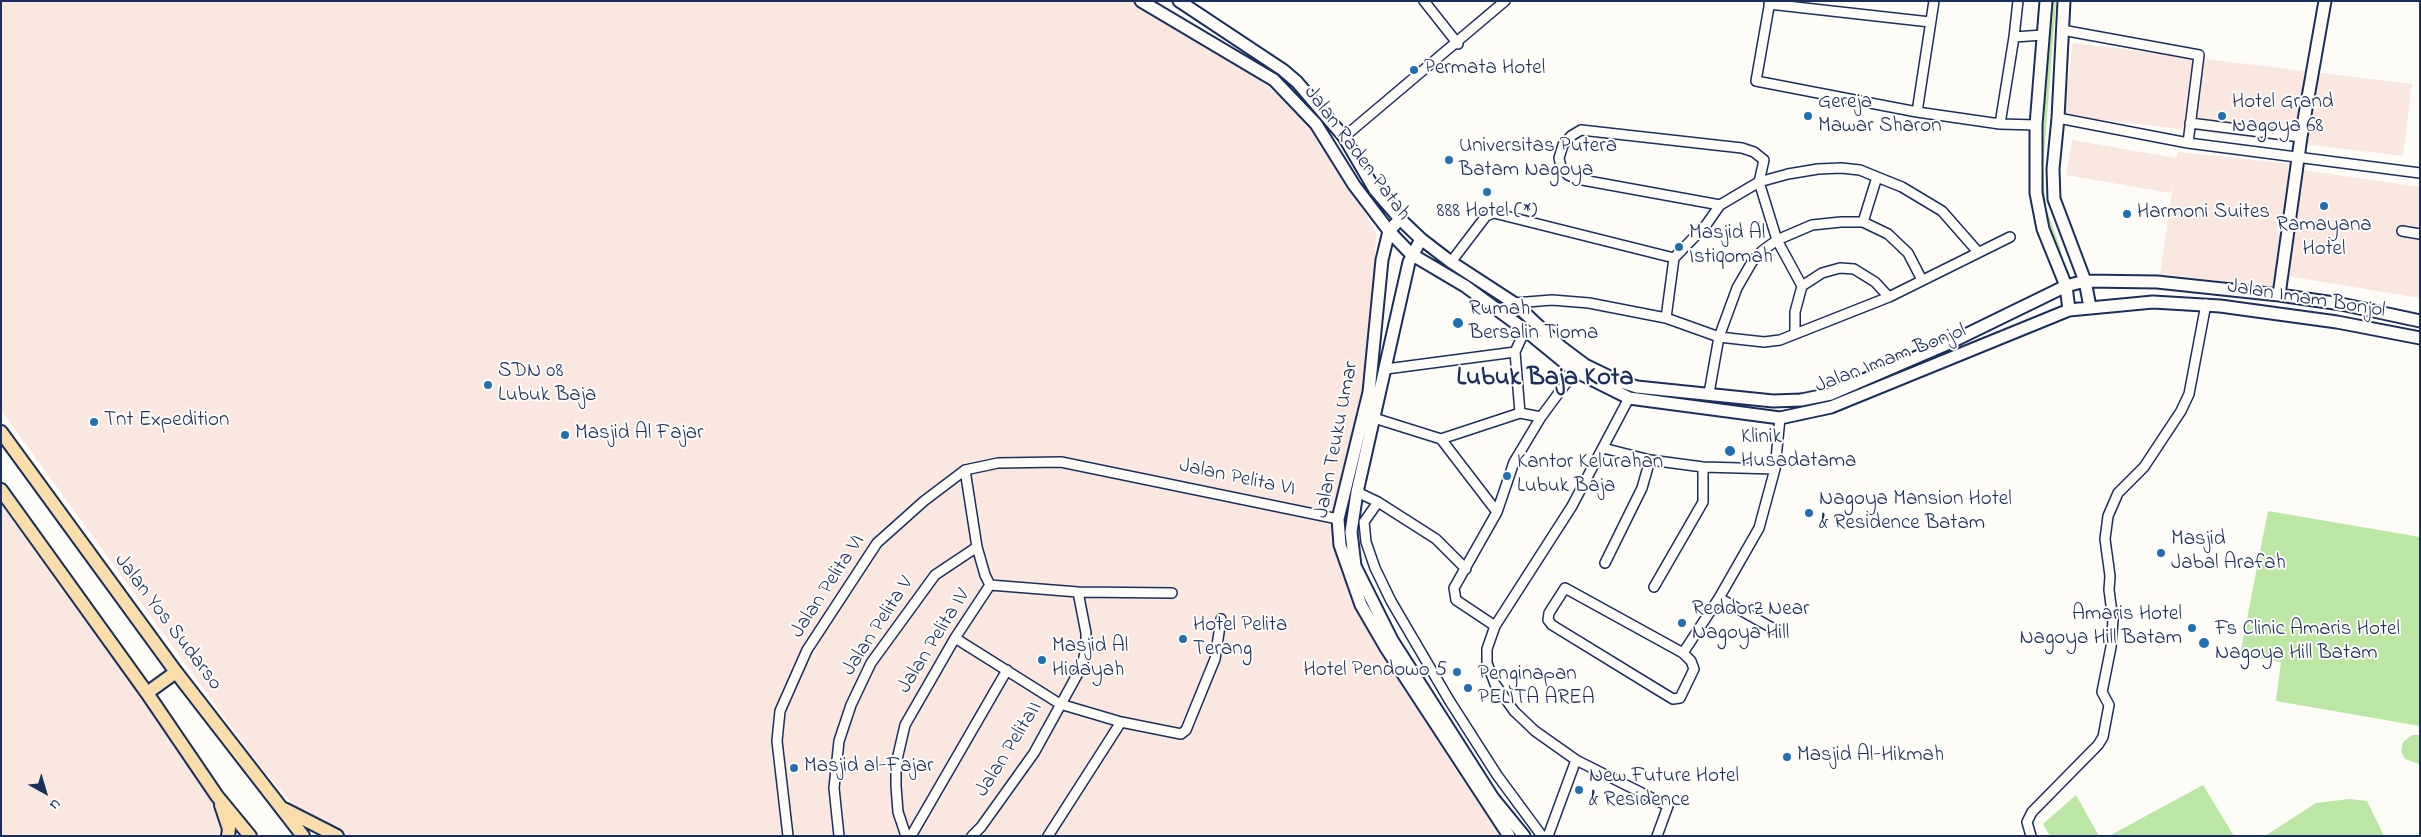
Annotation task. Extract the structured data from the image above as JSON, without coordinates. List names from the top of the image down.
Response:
{
  "streets": {
    "main road": [
      "Jalan Raden Patah",
      "Jalan Imam Bonjol",
      "Jalan Teuku Umar",
      "Jalan Yos Sudarso"
    ],
    "street": [
      "Jalan Pelita VI",
      "Jalan Pelita V",
      "Jalan Pelita IV",
      "Jalan PelitaII"
    ]
  },
  "crossings": [
    ["Jalan Raden Patah", "Jalan Imam Bonjol"],
    ["Jalan Raden Patah", "Jalan Teuku Umar"],
    ["Jalan Imam Bonjol", "Jalan Teuku Umar"],
    ["Jalan Teuku Umar", "Jalan Pelita VI"],
    ["Jalan Pelita IV", "Jalan PelitaII"]
  ],
  "districts": ["Lubuk Baja Kota"],
  "places": [
    "Permata Hotel",
    "Gereja Mawar Sharon",
    "Hotel Grand Nagoya 68",
    "Universitas Putera Batam Nagoya",
    "888 Hotel (*)",
    "Ramayana Hotel",
    "Harmoni Suites",
    "Masjid Al Istiqomah",
    "Rumah Bersalin Tioma",
    "SDN 08 Lubuk Baja",
    "Tnt Expedition",
    "Masjid Al Fajar",
    "Klinik Husadatama",
    "Kantor Kelurahan Lubuk Baja",
    "Nagoya Mansion Hotel & Residence Batam",
    "Masjid Jabal Arafah",
    "Reddorz Near Nagoya Hill",
    "Amaris Hotel Nagoya Hill Batam",
    "Hotel Pelita Terang",
    "Fs Clinic Amaris Hotel Nagoya Hill Batam",
    "Masjid Al Hidayah",
    "Hotel Pendowo 5",
    "Penginapan PELITA AREA",
    "Masjid Al-Hikmah",
    "Masjid al-Fajar",
    "New Future Hotel & Residence"
  ],
  "north": "bottom right"
}
